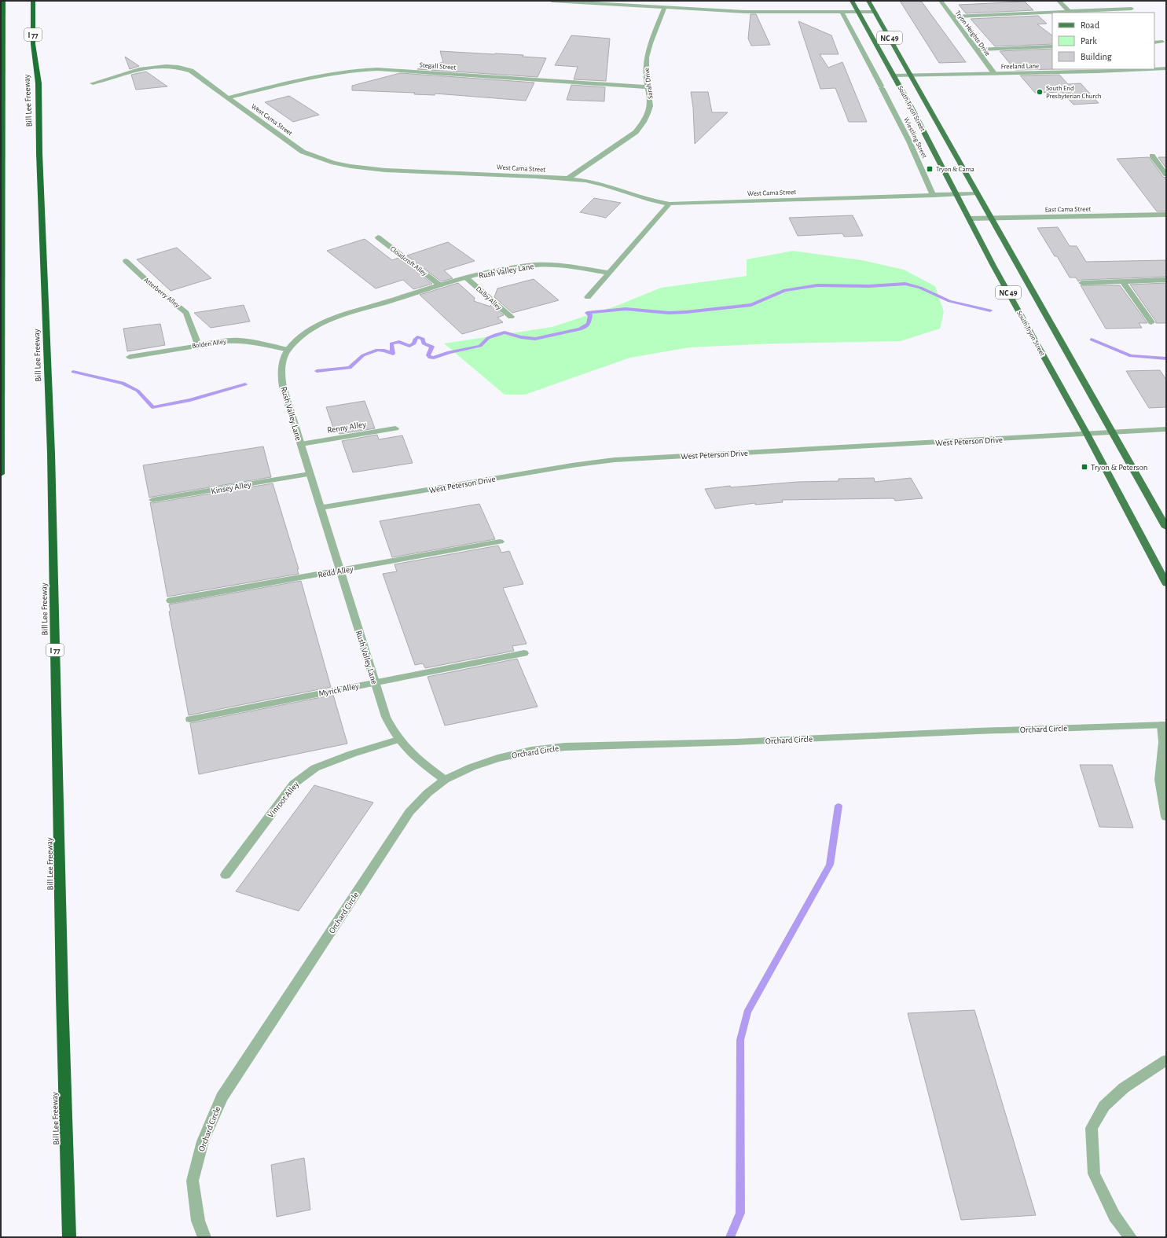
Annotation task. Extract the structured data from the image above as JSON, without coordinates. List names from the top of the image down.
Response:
{
  "streets": {
    "highway": ["I 77", "Bill Lee Freeway"],
    "main road": ["NC 49", "South Tryon Street"],
    "street": [
      "Tryon Heights Drive",
      "Stegall Street",
      "Freeland Lane",
      "Sarah Drive",
      "West Cama Street",
      "Wiestling Street",
      "East Cama Street",
      "Cloudcroft Alley",
      "Rush Valley Lane",
      "Atterberry Alley",
      "Dalby Alley",
      "Bolden Alley",
      "Renny Alley",
      "West Peterson Drive",
      "Kinsey Alley",
      "Redd Alley",
      "Myrick Alley",
      "Orchard Circle",
      "Vinroot Alley"
    ]
  },
  "crossings": [
    ["Tryon Heights Drive", "Freeland Lane"],
    ["Stegall Street", "Sarah Drive"],
    ["Stegall Street", "West Cama Street"],
    ["Freeland Lane", "South Tryon Street"],
    ["Sarah Drive", "West Cama Street"],
    ["South Tryon Street", "West Cama Street"],
    ["South Tryon Street", "East Cama Street"],
    ["South Tryon Street", "West Peterson Drive"],
    ["West Cama Street", "Wiestling Street"],
    ["Cloudcroft Alley", "Rush Valley Lane"],
    ["Rush Valley Lane", "Dalby Alley"],
    ["Rush Valley Lane", "Bolden Alley"],
    ["Rush Valley Lane", "Renny Alley"],
    ["Rush Valley Lane", "West Peterson Drive"],
    ["Rush Valley Lane", "Kinsey Alley"],
    ["Rush Valley Lane", "Redd Alley"],
    ["Rush Valley Lane", "Myrick Alley"],
    ["Rush Valley Lane", "Orchard Circle"],
    ["Rush Valley Lane", "Vinroot Alley"],
    ["Atterberry Alley", "Bolden Alley"]
  ],
  "places": {
    "other": ["South End Presbyterian Church"],
    "transit": ["Tryon & Cama", "Tryon & Peterson"]
  },
  "legend": ["Road", "Park", "Building"]
}
